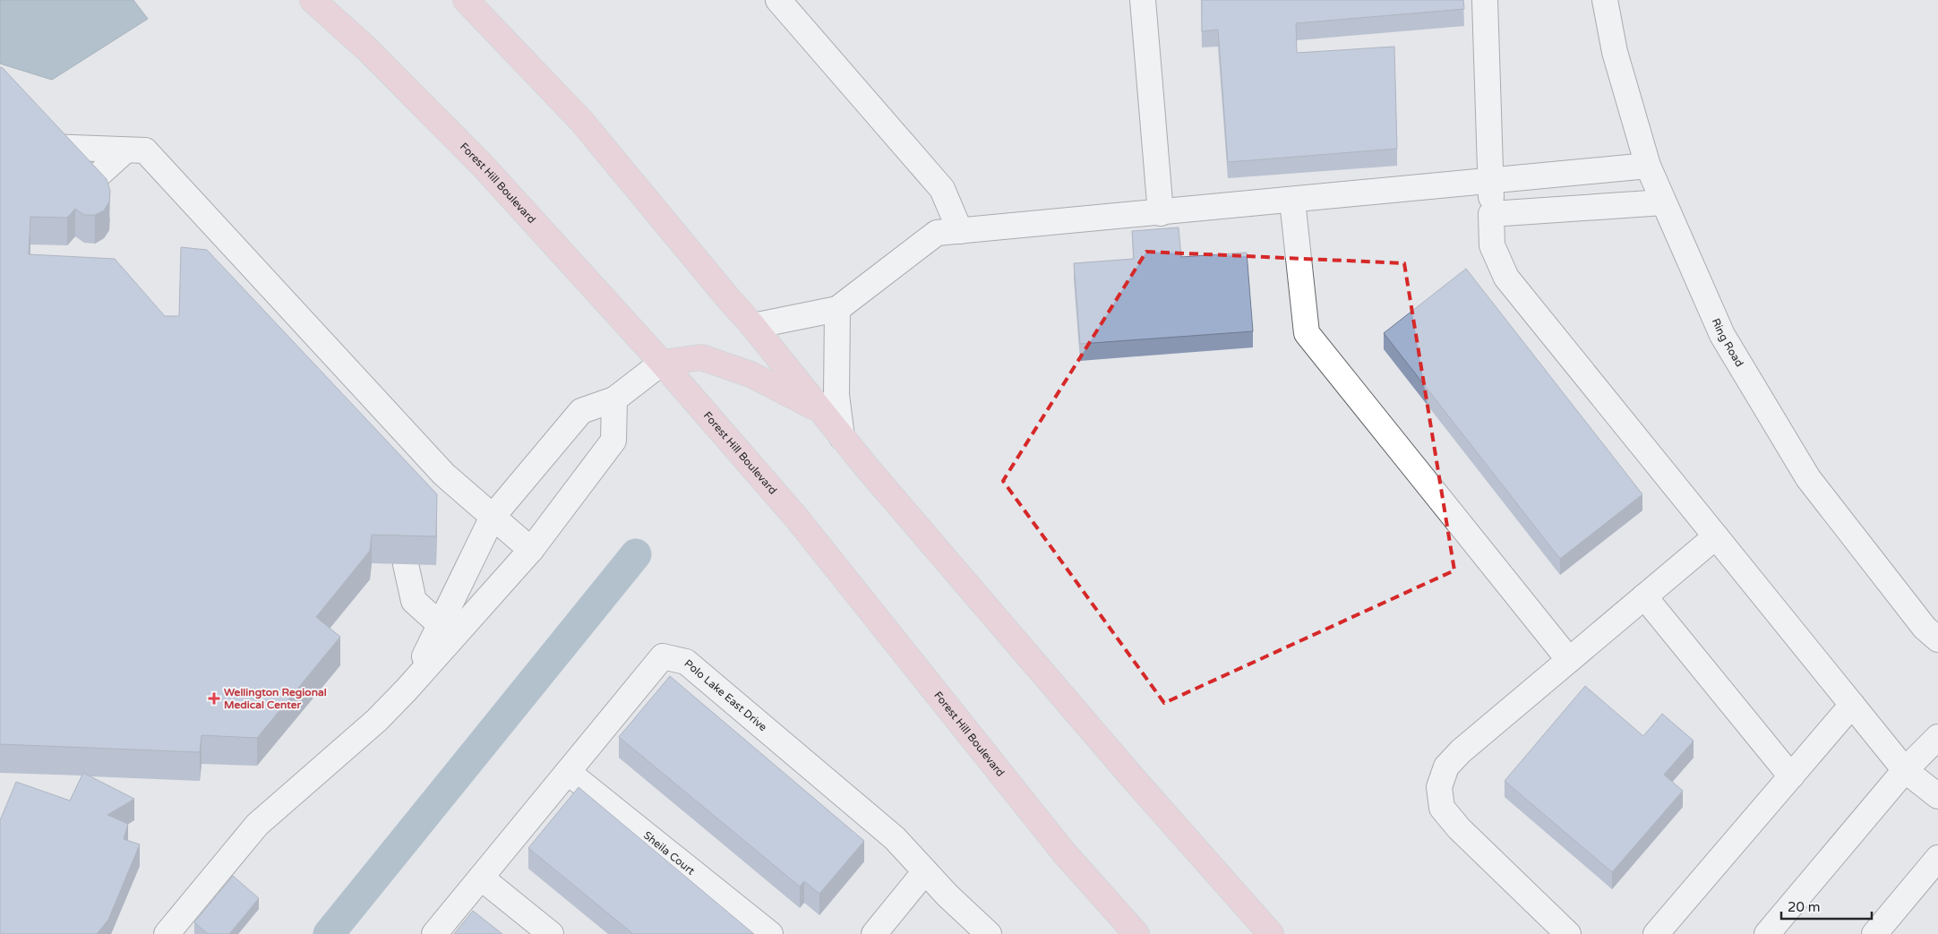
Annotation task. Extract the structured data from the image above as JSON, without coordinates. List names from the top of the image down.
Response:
{
  "streets": {
    "main road": ["Forest Hill Boulevard"],
    "street": ["Ring Road", "Polo Lake East Drive", "Sheila Court"]
  },
  "crossings": [
    ["Polo Lake East Drive", "Sheila Court"]
  ],
  "places": {
    "health": ["Wellington Regional Medical Center"]
  },
  "scale_bar": "20 m"
}
